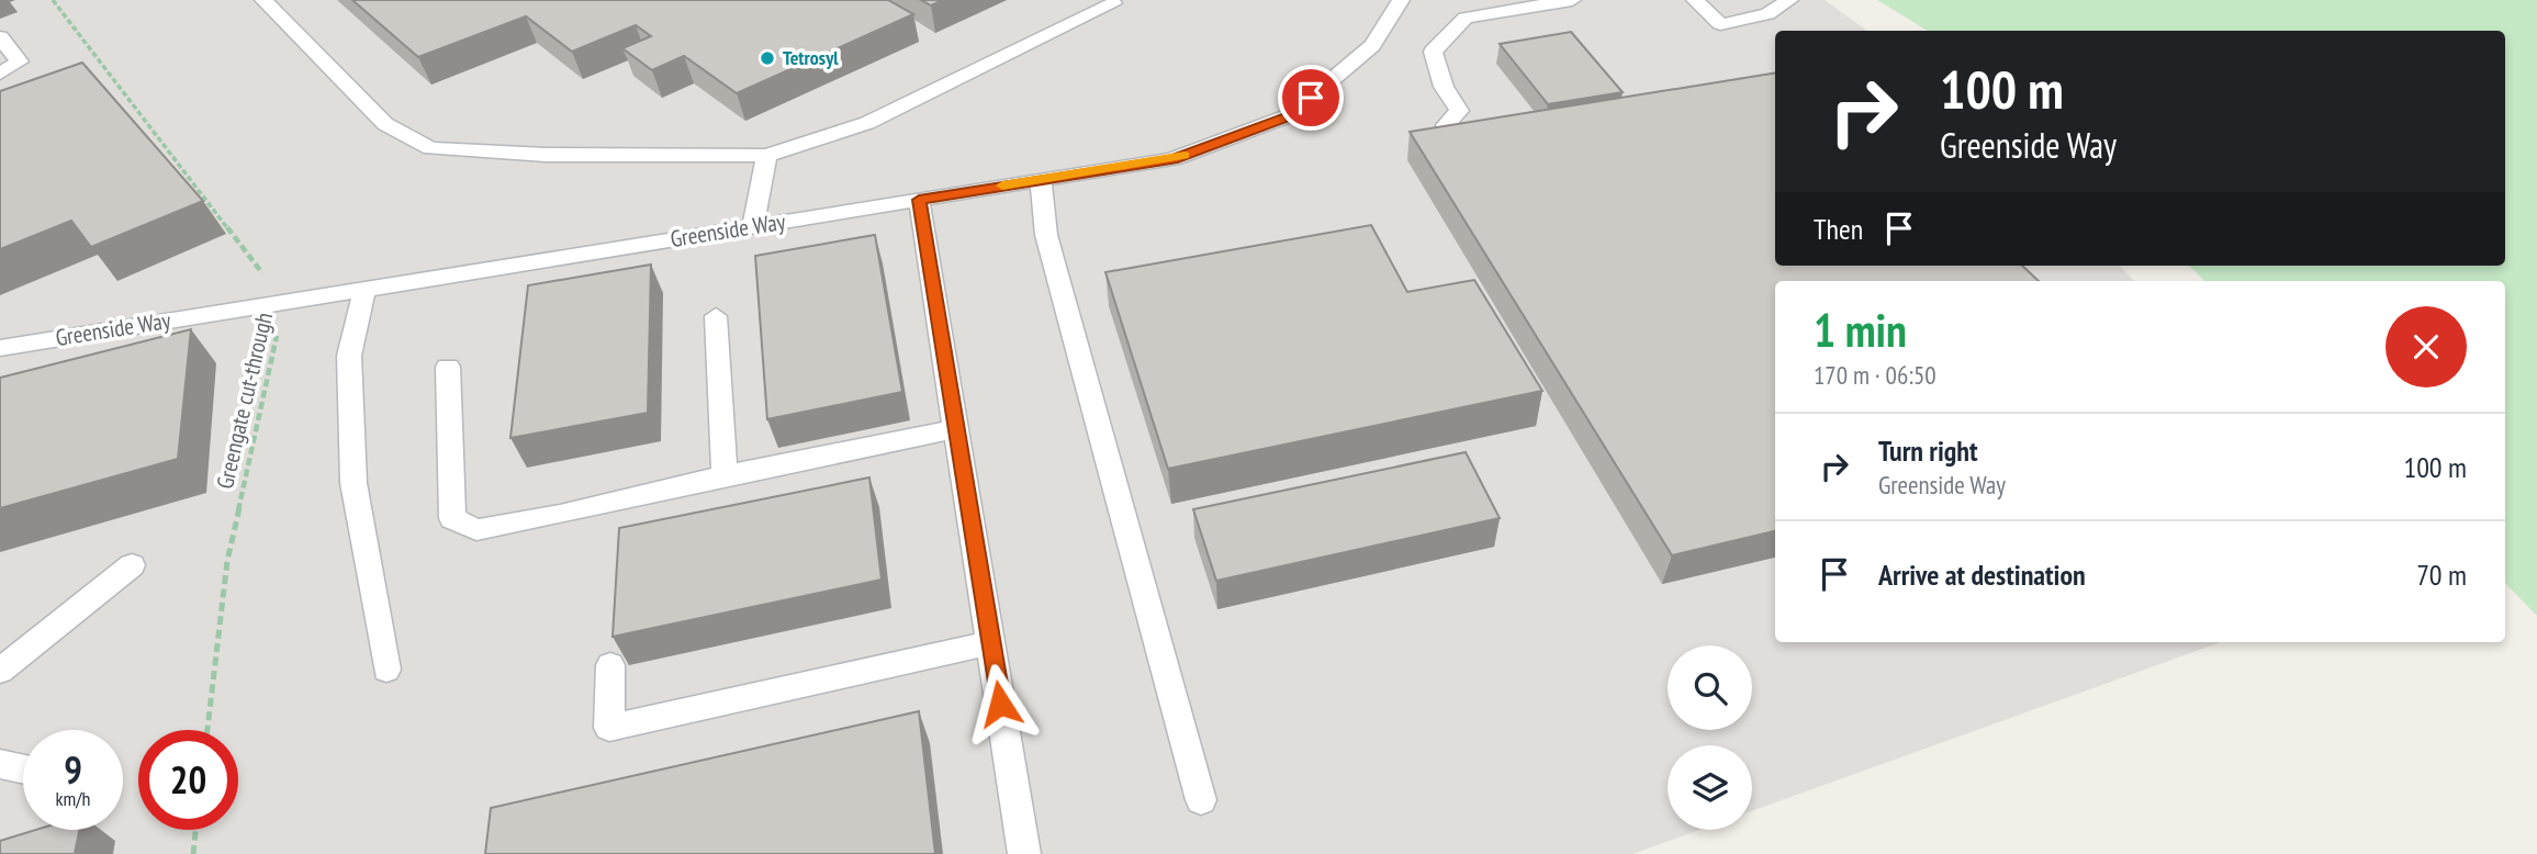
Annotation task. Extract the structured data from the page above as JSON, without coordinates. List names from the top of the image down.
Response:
{
  "streets": {
    "lane": ["Greenside Way"],
    "path": ["Greengate cut-through"]
  },
  "crossings": [
    ["Greenside Way", "Greengate cut-through"]
  ],
  "places": ["Tetrosyl"],
  "page": {
    "turn": ["100 m", "Greenside Way"],
    "then": "Then",
    "heading": ["1 min", "170 m · 06:50"],
    "list": [
      {
        "name": "Turn right",
        "note": "Greenside Way",
        "value": "100 m"
      },
      {
        "name": "Arrive at destination",
        "value": "70 m"
      }
    ],
    "speed": "9 km/h",
    "limit": "20"
  }
}
